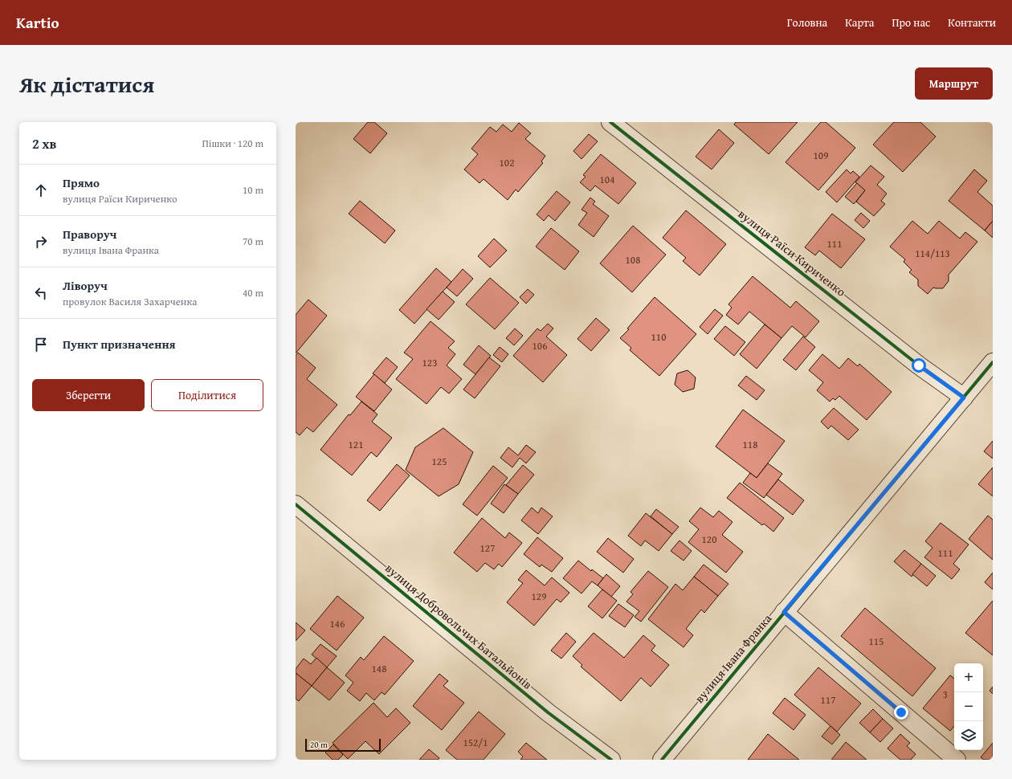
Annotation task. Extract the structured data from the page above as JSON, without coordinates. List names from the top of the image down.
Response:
{
  "streets": {
    "street": ["вулиця Раїси Кириченко", "вулиця Добровольчих Батальйонів", "вулиця Івана Франка"]
  },
  "crossings": [
    ["вулиця Раїси Кириченко", "вулиця Івана Франка"]
  ],
  "house_numbers": [
    "109",
    "102",
    "104",
    "111",
    "114/113",
    "108",
    "110",
    "106",
    "123",
    "121",
    "118",
    "125",
    "120",
    "127",
    "111",
    "129",
    "146",
    "115",
    "148",
    "3",
    "117",
    "152/1"
  ],
  "scale_bar": "20 m",
  "page": {
    "header": "Kartio",
    "nav": [
      "Головна",
      "Карта",
      "Про нас",
      "Контакти"
    ],
    "title": "Як дістатися",
    "buttons": [
      "Маршрут",
      ["Зберегти", "Поділитися"]
    ],
    "heading": ["2 хв", "Пішки · 120 m"],
    "list": [
      ["Прямо", "вулиця Раїси Кириченко", "10 m"],
      ["Праворуч", "вулиця Івана Франка", "70 m"],
      ["Ліворуч", "провулок Василя Захарченка", "40 m"],
      "Пункт призначення"
    ],
    "map_buttons": ["+", "−"],
    "scale": "20 m"
  }
}
